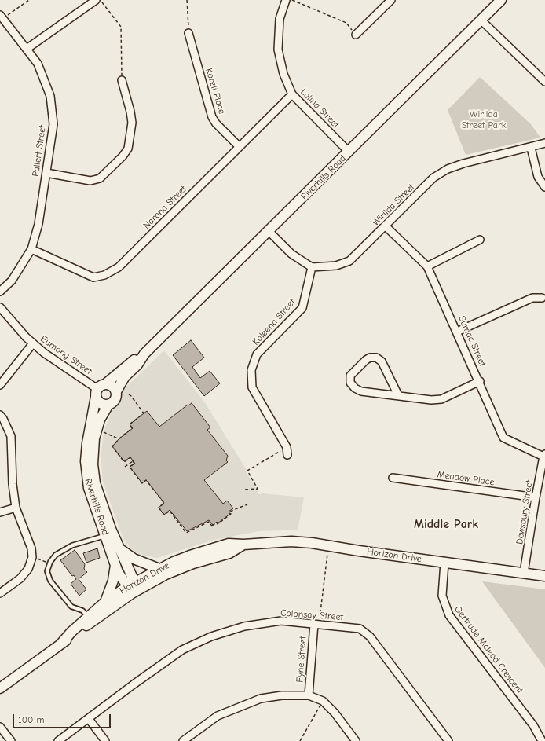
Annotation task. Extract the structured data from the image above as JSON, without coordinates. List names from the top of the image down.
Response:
{
  "streets": {
    "street": [
      "Koreli Place",
      "Lalina Street",
      "Pallert Street",
      "Riverhills Road",
      "Wirilda Street",
      "Narona Street",
      "Kaleena Street",
      "Sumac Street",
      "Eumong Street",
      "Meadow Place",
      "Dewsbury Street",
      "Horizon Drive",
      "Colonsay Street",
      "Gertrude Mcleod Crescent",
      "Fyne Street"
    ]
  },
  "crossings": [
    ["Koreli Place", "Narona Street"],
    ["Lalina Street", "Riverhills Road"],
    ["Lalina Street", "Narona Street"],
    ["Pallert Street", "Narona Street"],
    ["Riverhills Road", "Eumong Street"],
    ["Riverhills Road", "Horizon Drive"],
    ["Wirilda Street", "Kaleena Street"],
    ["Wirilda Street", "Sumac Street"],
    ["Sumac Street", "Dewsbury Street"],
    ["Meadow Place", "Dewsbury Street"],
    ["Dewsbury Street", "Horizon Drive"],
    ["Horizon Drive", "Gertrude Mcleod Crescent"],
    ["Colonsay Street", "Fyne Street"]
  ],
  "districts": ["Middle Park"],
  "parks": ["Wirilda Street Park"],
  "scale_bar": "100 m"
}
